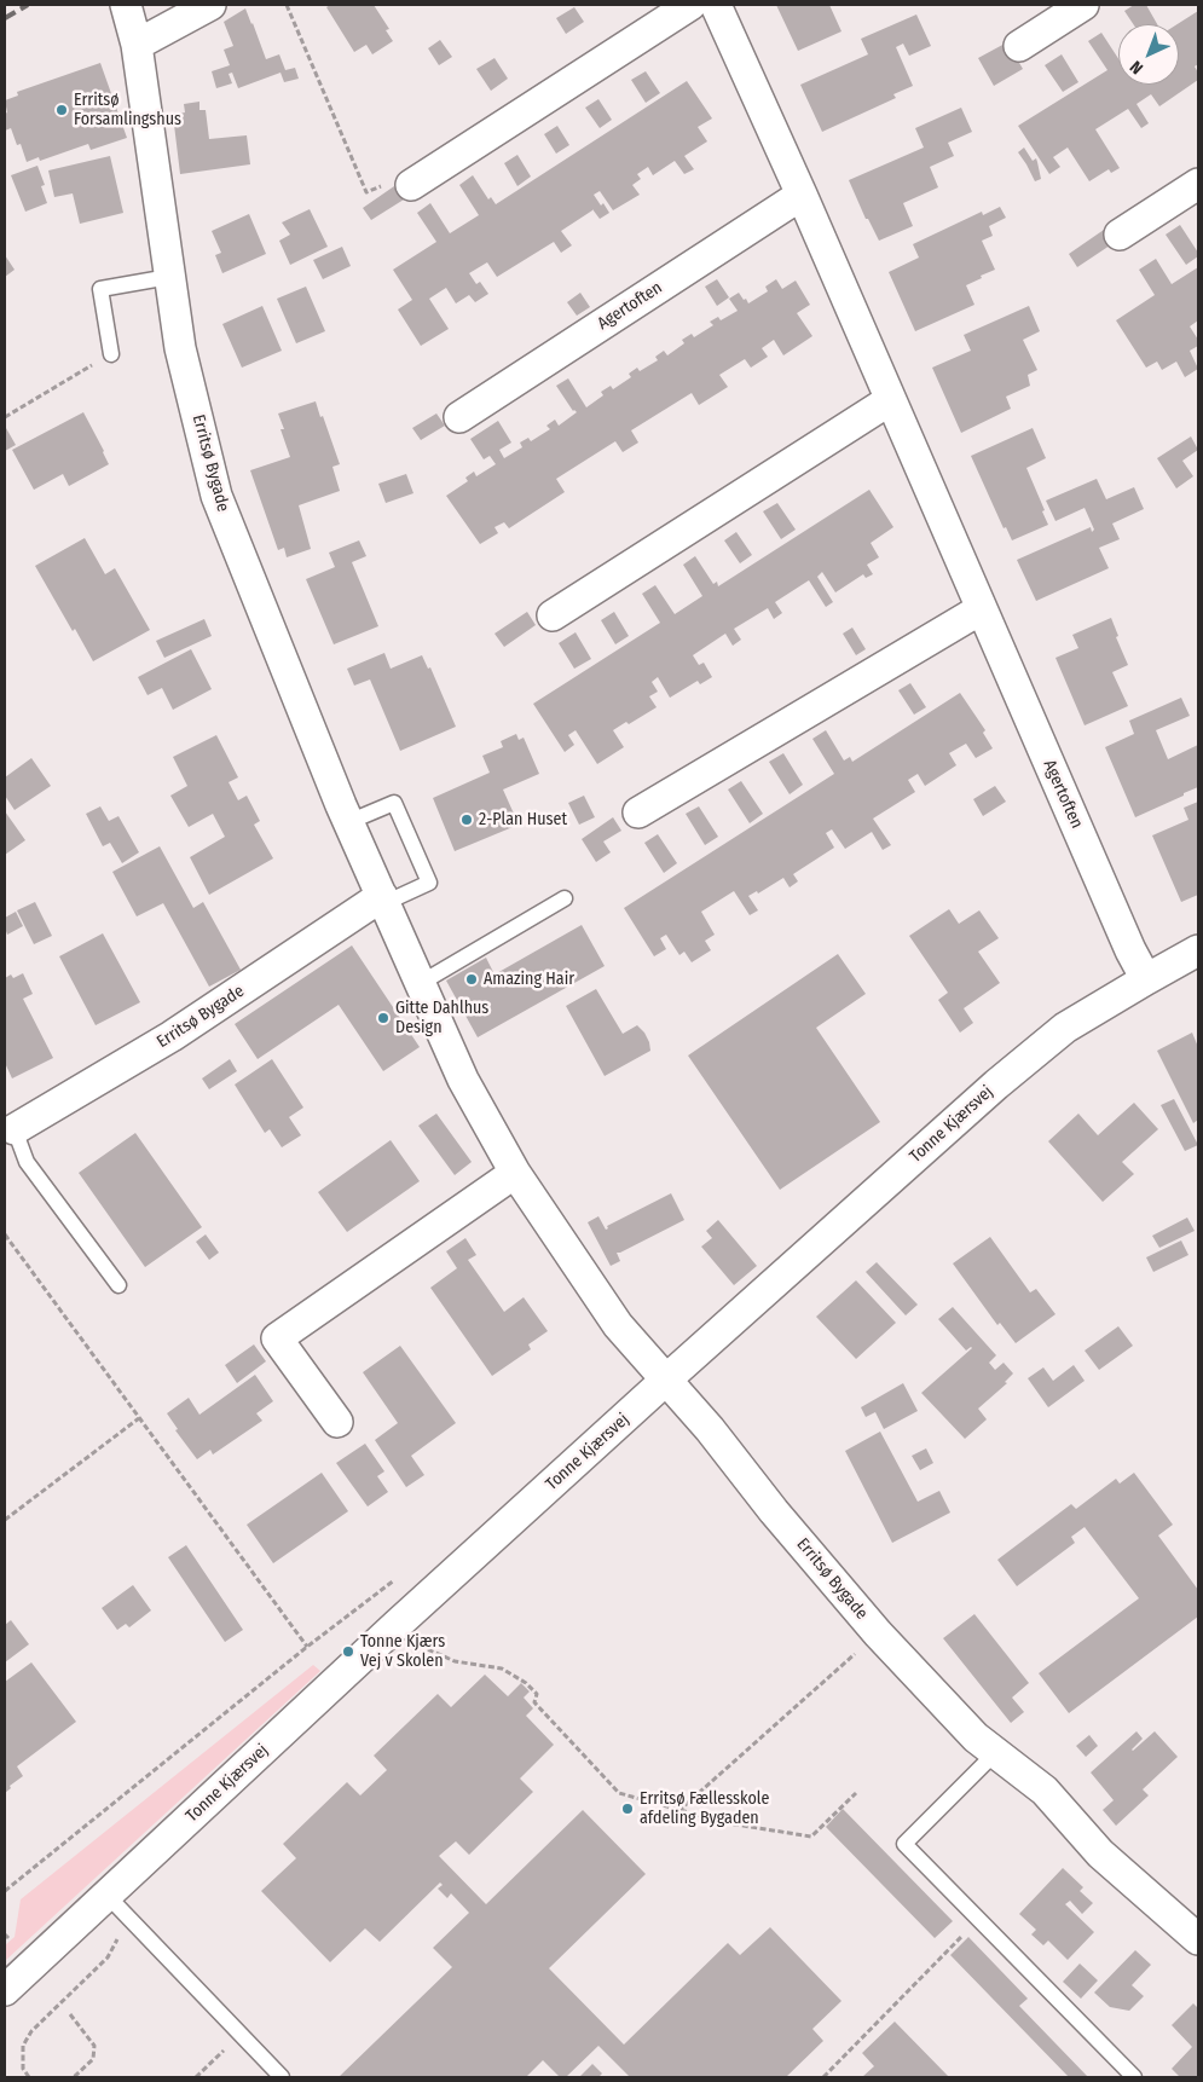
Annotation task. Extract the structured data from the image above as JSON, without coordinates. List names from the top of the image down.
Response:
{
  "streets": {
    "street": ["Agertoften", "Erritsø Bygade", "Tonne Kjærsvej"]
  },
  "crossings": [
    ["Agertoften", "Tonne Kjærsvej"],
    ["Erritsø Bygade", "Tonne Kjærsvej"]
  ],
  "places": [
    "Erritsø Forsamlingshus",
    "2-Plan Huset",
    "Amazing Hair",
    "Gitte Dahlhus Design",
    "Tonne Kjærs Vej v Skolen",
    "Erritsø Fællesskole afdeling Bygaden"
  ],
  "north": "bottom left"
}
